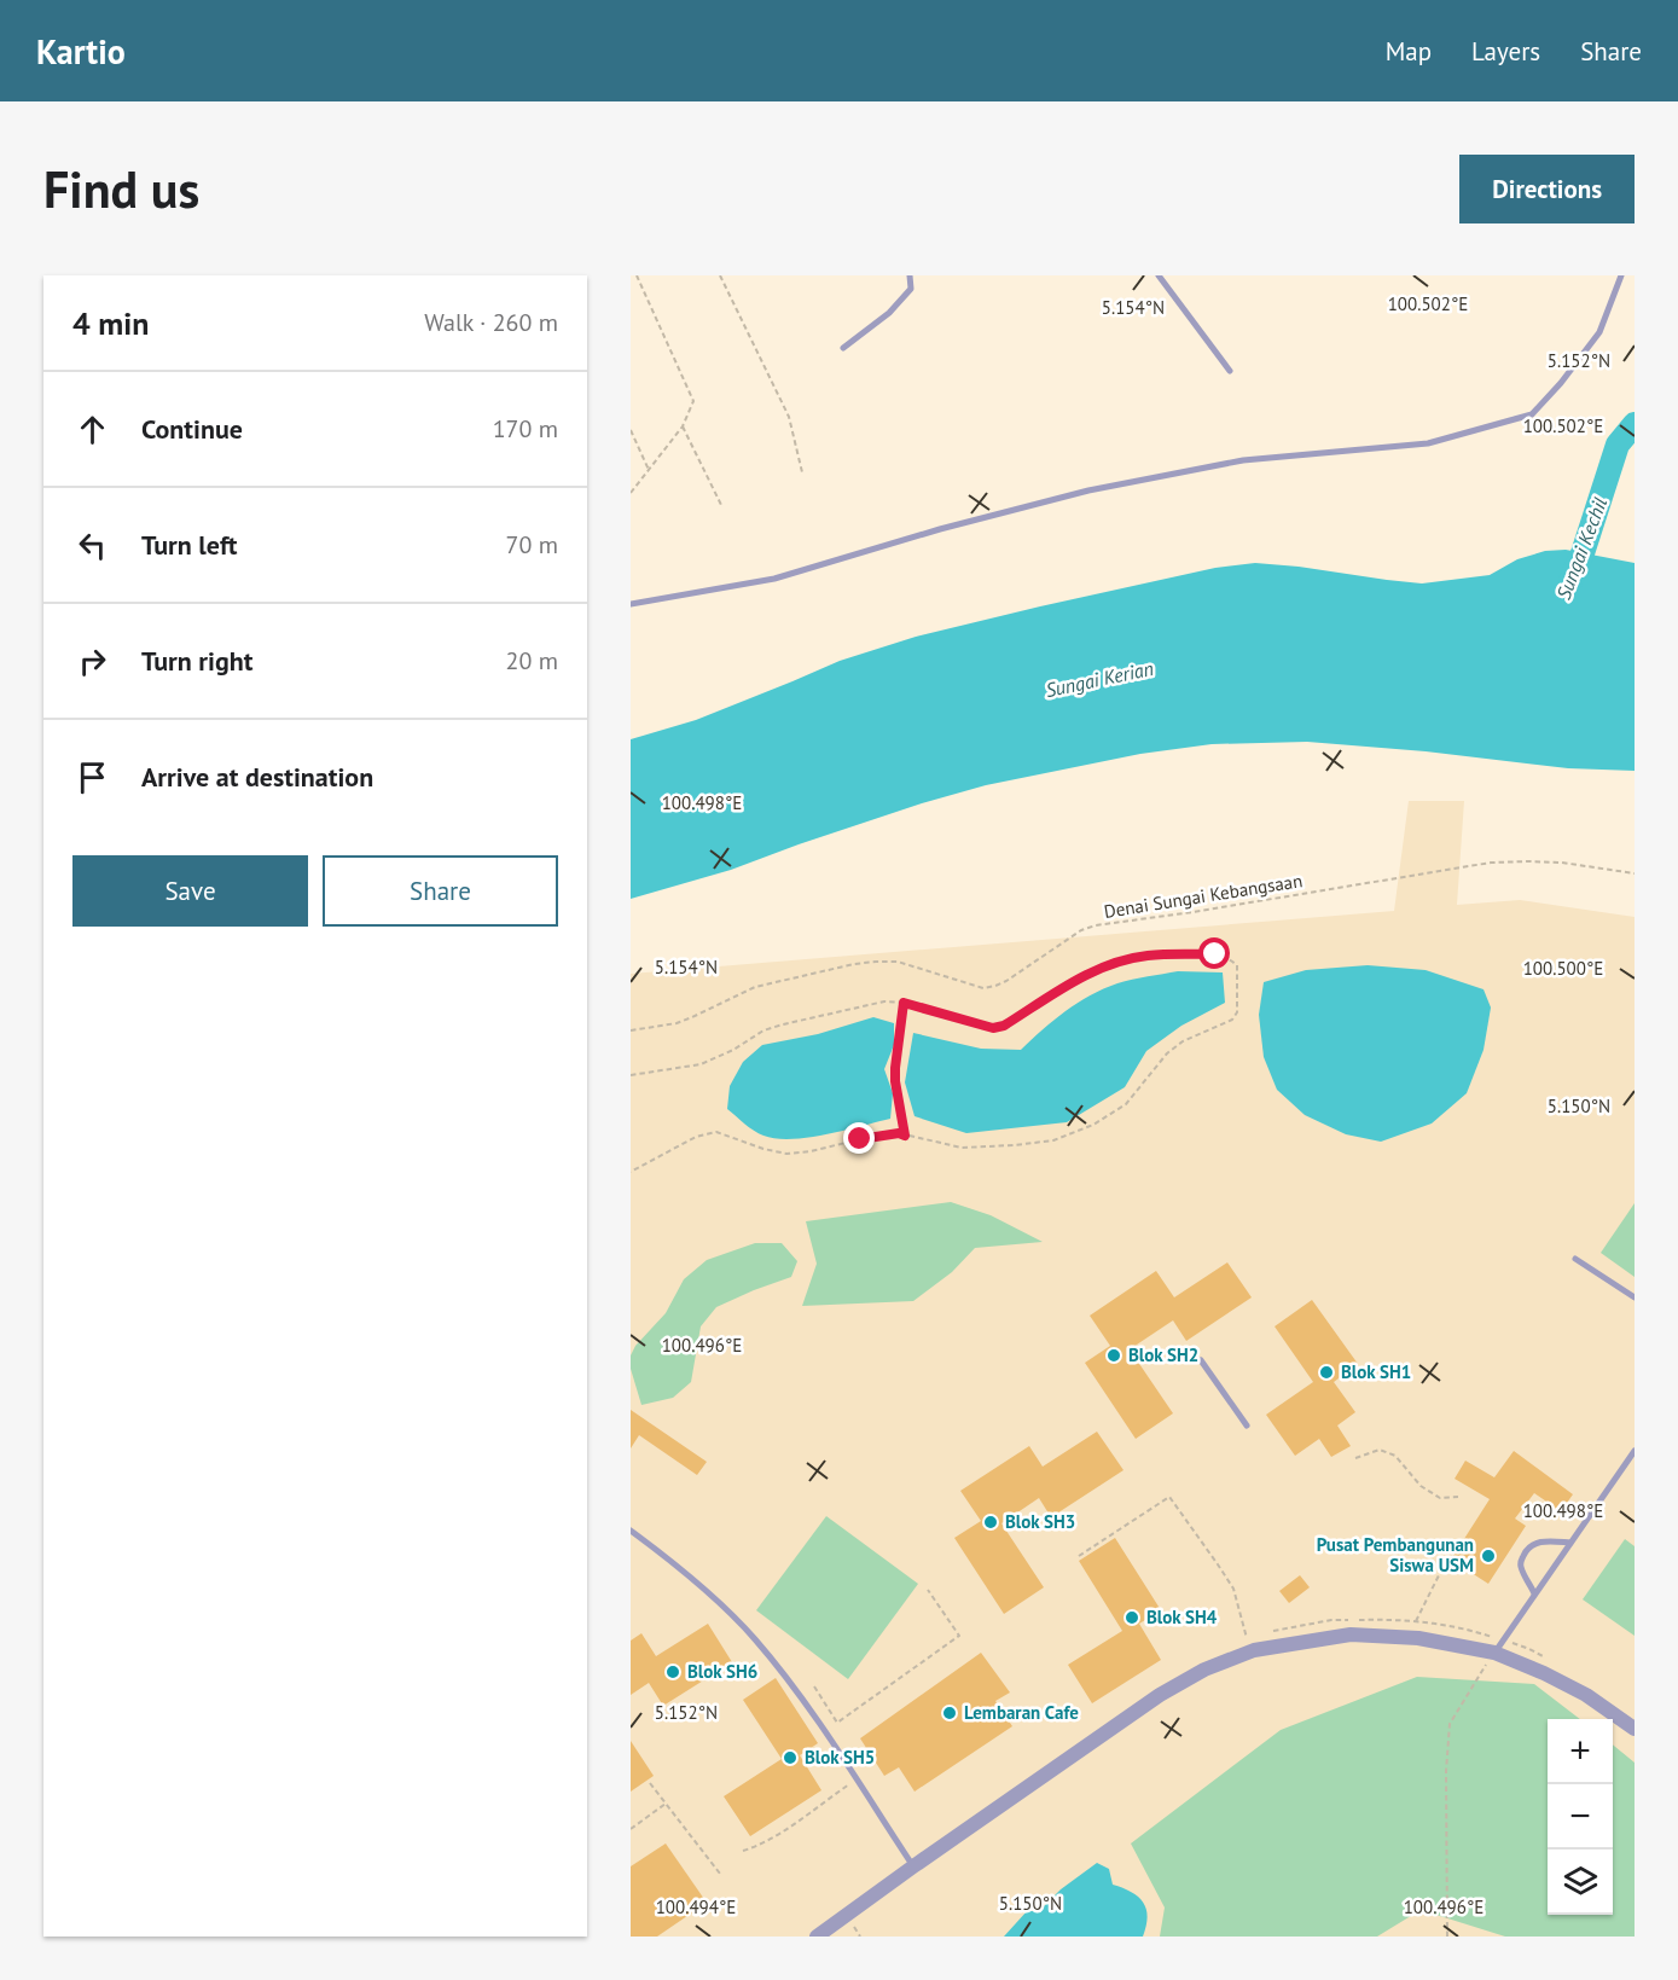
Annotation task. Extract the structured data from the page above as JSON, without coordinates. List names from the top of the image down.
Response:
{
  "streets": {
    "path": ["Denai Sungai Kebangsaan"]
  },
  "water": ["Sungai Kechil", "Sungai Kerian"],
  "places": [
    "Blok SH2",
    "Blok SH1",
    "Blok SH3",
    "Pusat Pembangunan Siswa USM",
    "Blok SH4",
    "Blok SH6",
    "Lembaran Cafe",
    "Blok SH5"
  ],
  "page": {
    "header": "Kartio",
    "nav": ["Map", "Layers", "Share"],
    "buttons": [
      "Directions",
      ["Save", "Share"]
    ],
    "title": "Find us",
    "heading": ["4 min", "Walk · 260 m"],
    "list": [
      ["Continue", "170 m"],
      ["Turn left", "70 m"],
      ["Turn right", "20 m"],
      "Arrive at destination"
    ],
    "map_buttons": ["+", "−"]
  },
  "coordinates": [
    "100.502°E",
    "5.154°N",
    "5.152°N",
    "100.498°E",
    "100.500°E",
    "5.150°N",
    "100.496°E",
    "100.494°E"
  ]
}
